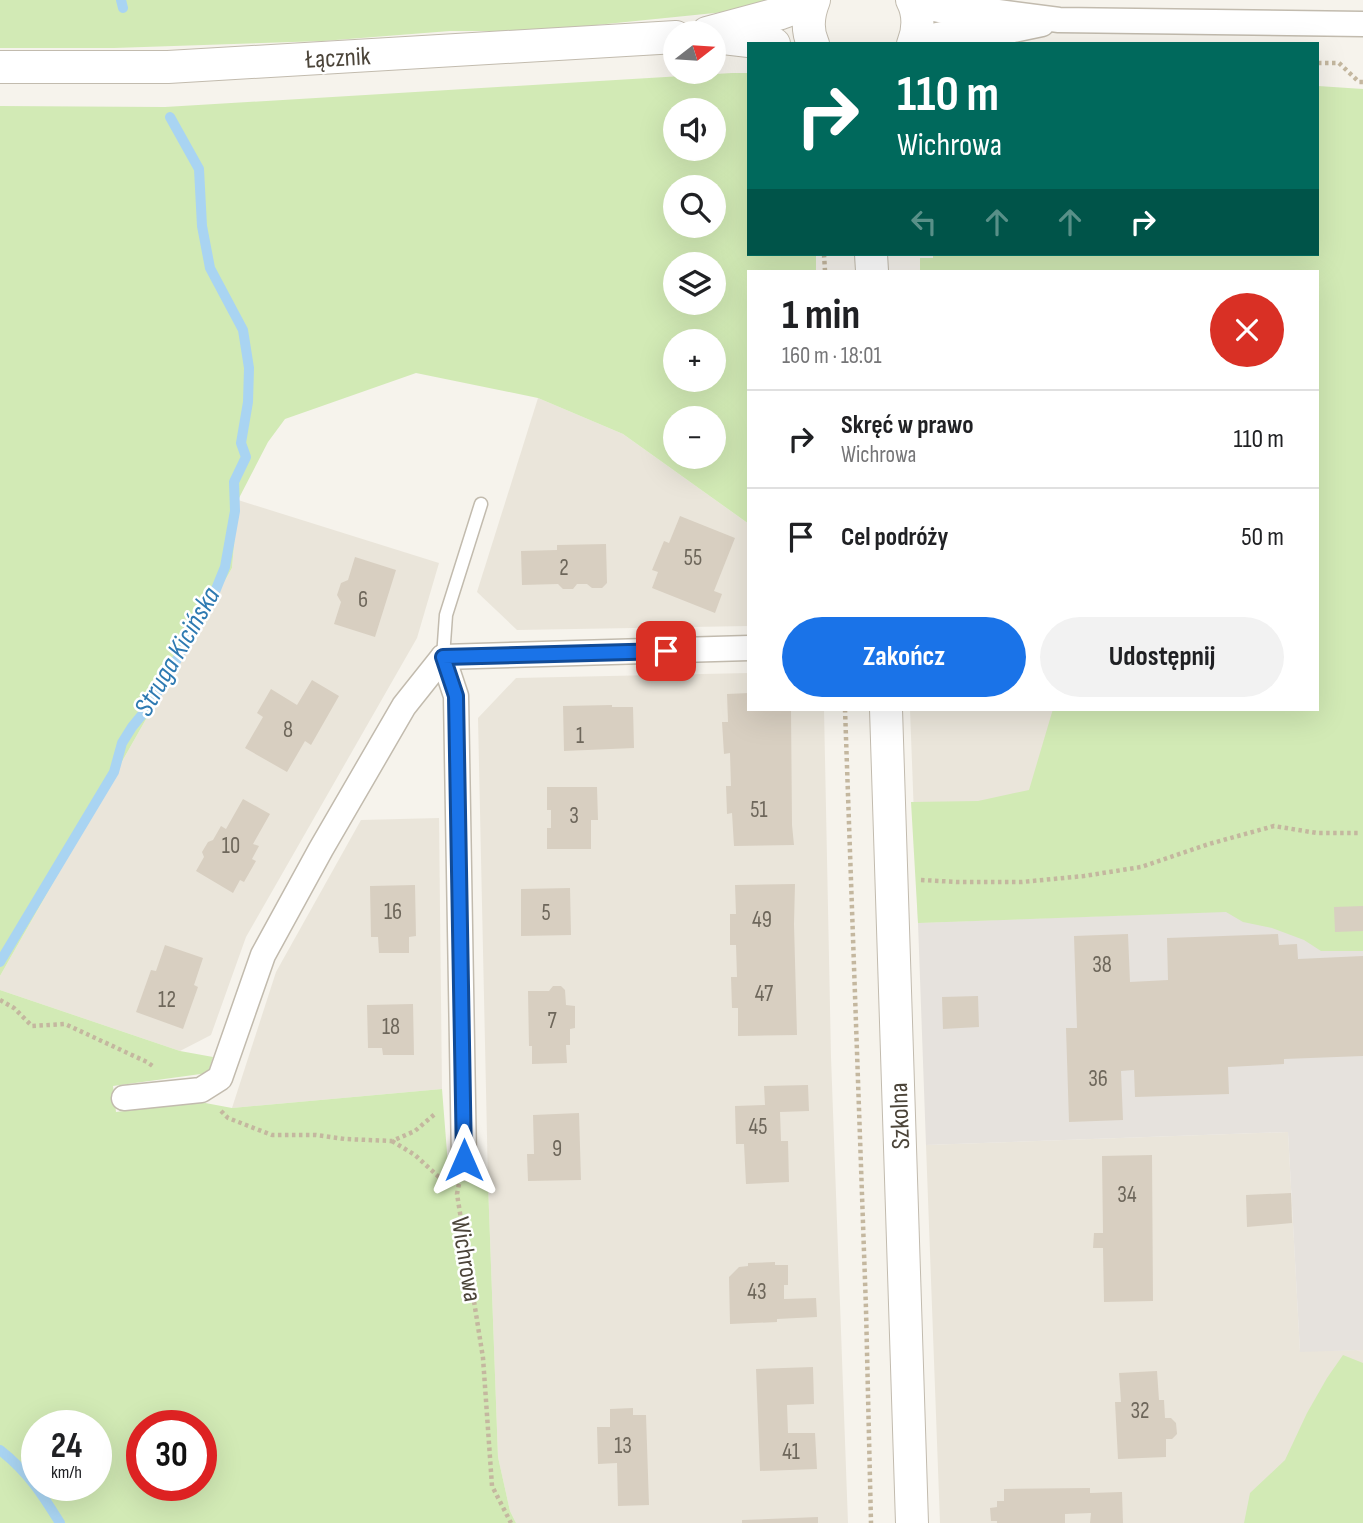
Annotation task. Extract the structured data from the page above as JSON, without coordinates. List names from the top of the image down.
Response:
{
  "streets": {
    "street": ["Łącznik", "Szkolna"],
    "path": ["Wichrowa"]
  },
  "water": ["Struga Kicińska"],
  "house_numbers": [
    "55",
    "2",
    "6",
    "8",
    "1",
    "51",
    "3",
    "10",
    "16",
    "5",
    "49",
    "38",
    "47",
    "12",
    "7",
    "18",
    "36",
    "45",
    "9",
    "34",
    "43",
    "32",
    "13",
    "41"
  ],
  "north": "right",
  "page": {
    "map_buttons": ["+", "−"],
    "turn": ["110 m", "Wichrowa"],
    "heading": ["1 min", "160 m · 18:01"],
    "list": [
      {
        "name": "Skręć w prawo",
        "note": "Wichrowa",
        "value": "110 m"
      },
      {
        "name": "Cel podróży",
        "value": "50 m"
      }
    ],
    "buttons": ["Zakończ", "Udostępnij"],
    "speed": "24 km/h",
    "limit": "30"
  }
}
